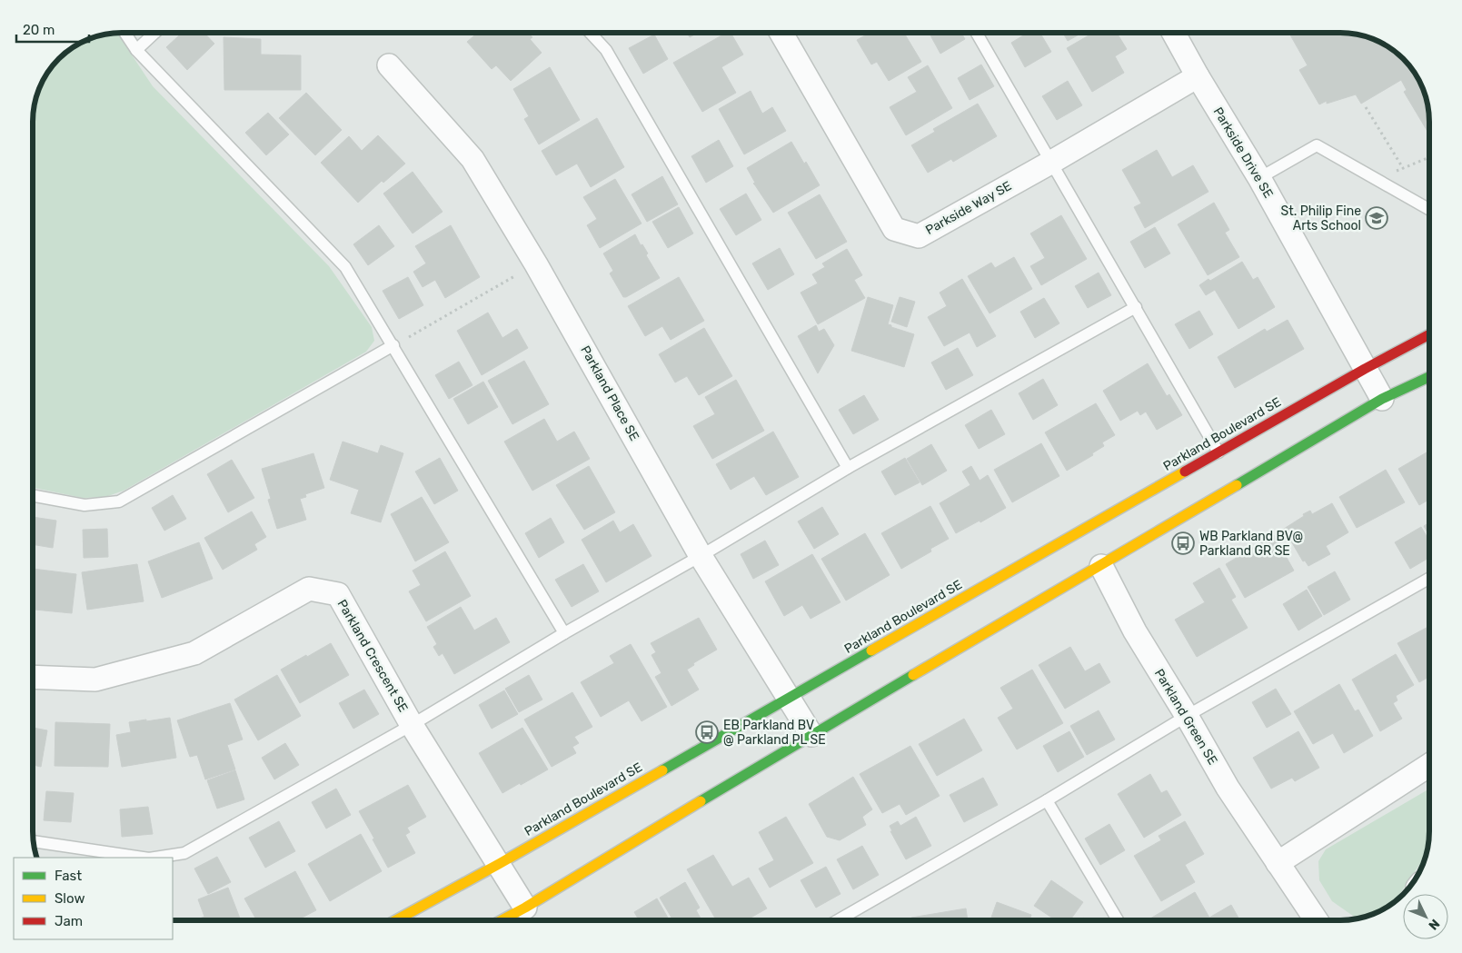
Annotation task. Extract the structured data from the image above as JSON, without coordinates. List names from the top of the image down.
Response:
{
  "streets": {
    "street": [
      "Parkside Drive SE",
      "Parkside Way SE",
      "Parkland Place SE",
      "Parkland Boulevard SE",
      "Parkland Crescent SE",
      "Parkland Green SE"
    ]
  },
  "crossings": [
    ["Parkside Drive SE", "Parkside Way SE"],
    ["Parkside Drive SE", "Parkland Boulevard SE"],
    ["Parkland Place SE", "Parkland Boulevard SE"],
    ["Parkland Boulevard SE", "Parkland Crescent SE"]
  ],
  "places": {
    "school or university": ["St. Philip Fine Arts School"],
    "bus stop": ["WB Parkland BV@ Parkland GR SE", "EB Parkland BV @ Parkland PL SE"]
  },
  "legend": ["Fast", "Slow", "Jam"],
  "scale_bar": "20 m",
  "north": "bottom right"
}
